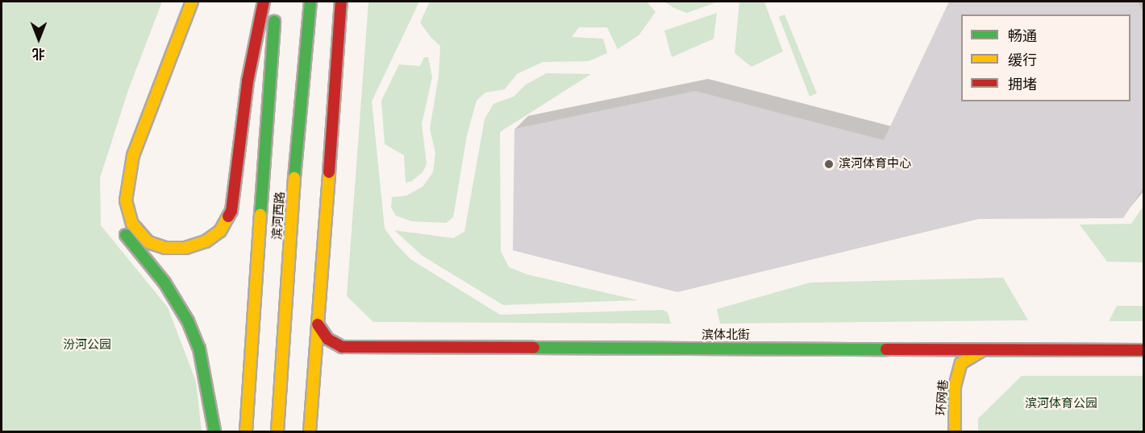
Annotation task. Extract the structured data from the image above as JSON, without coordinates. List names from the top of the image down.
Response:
{
  "streets": {
    "main road": ["滨河西路", "滨体北街", "环网巷"]
  },
  "crossings": [
    ["滨体北街", "环网巷"]
  ],
  "parks": ["汾河公园", "滨河体育公园"],
  "places": ["滨河体育中心"],
  "legend": ["畅通", "缓行", "拥堵"],
  "north": "bottom"
}
